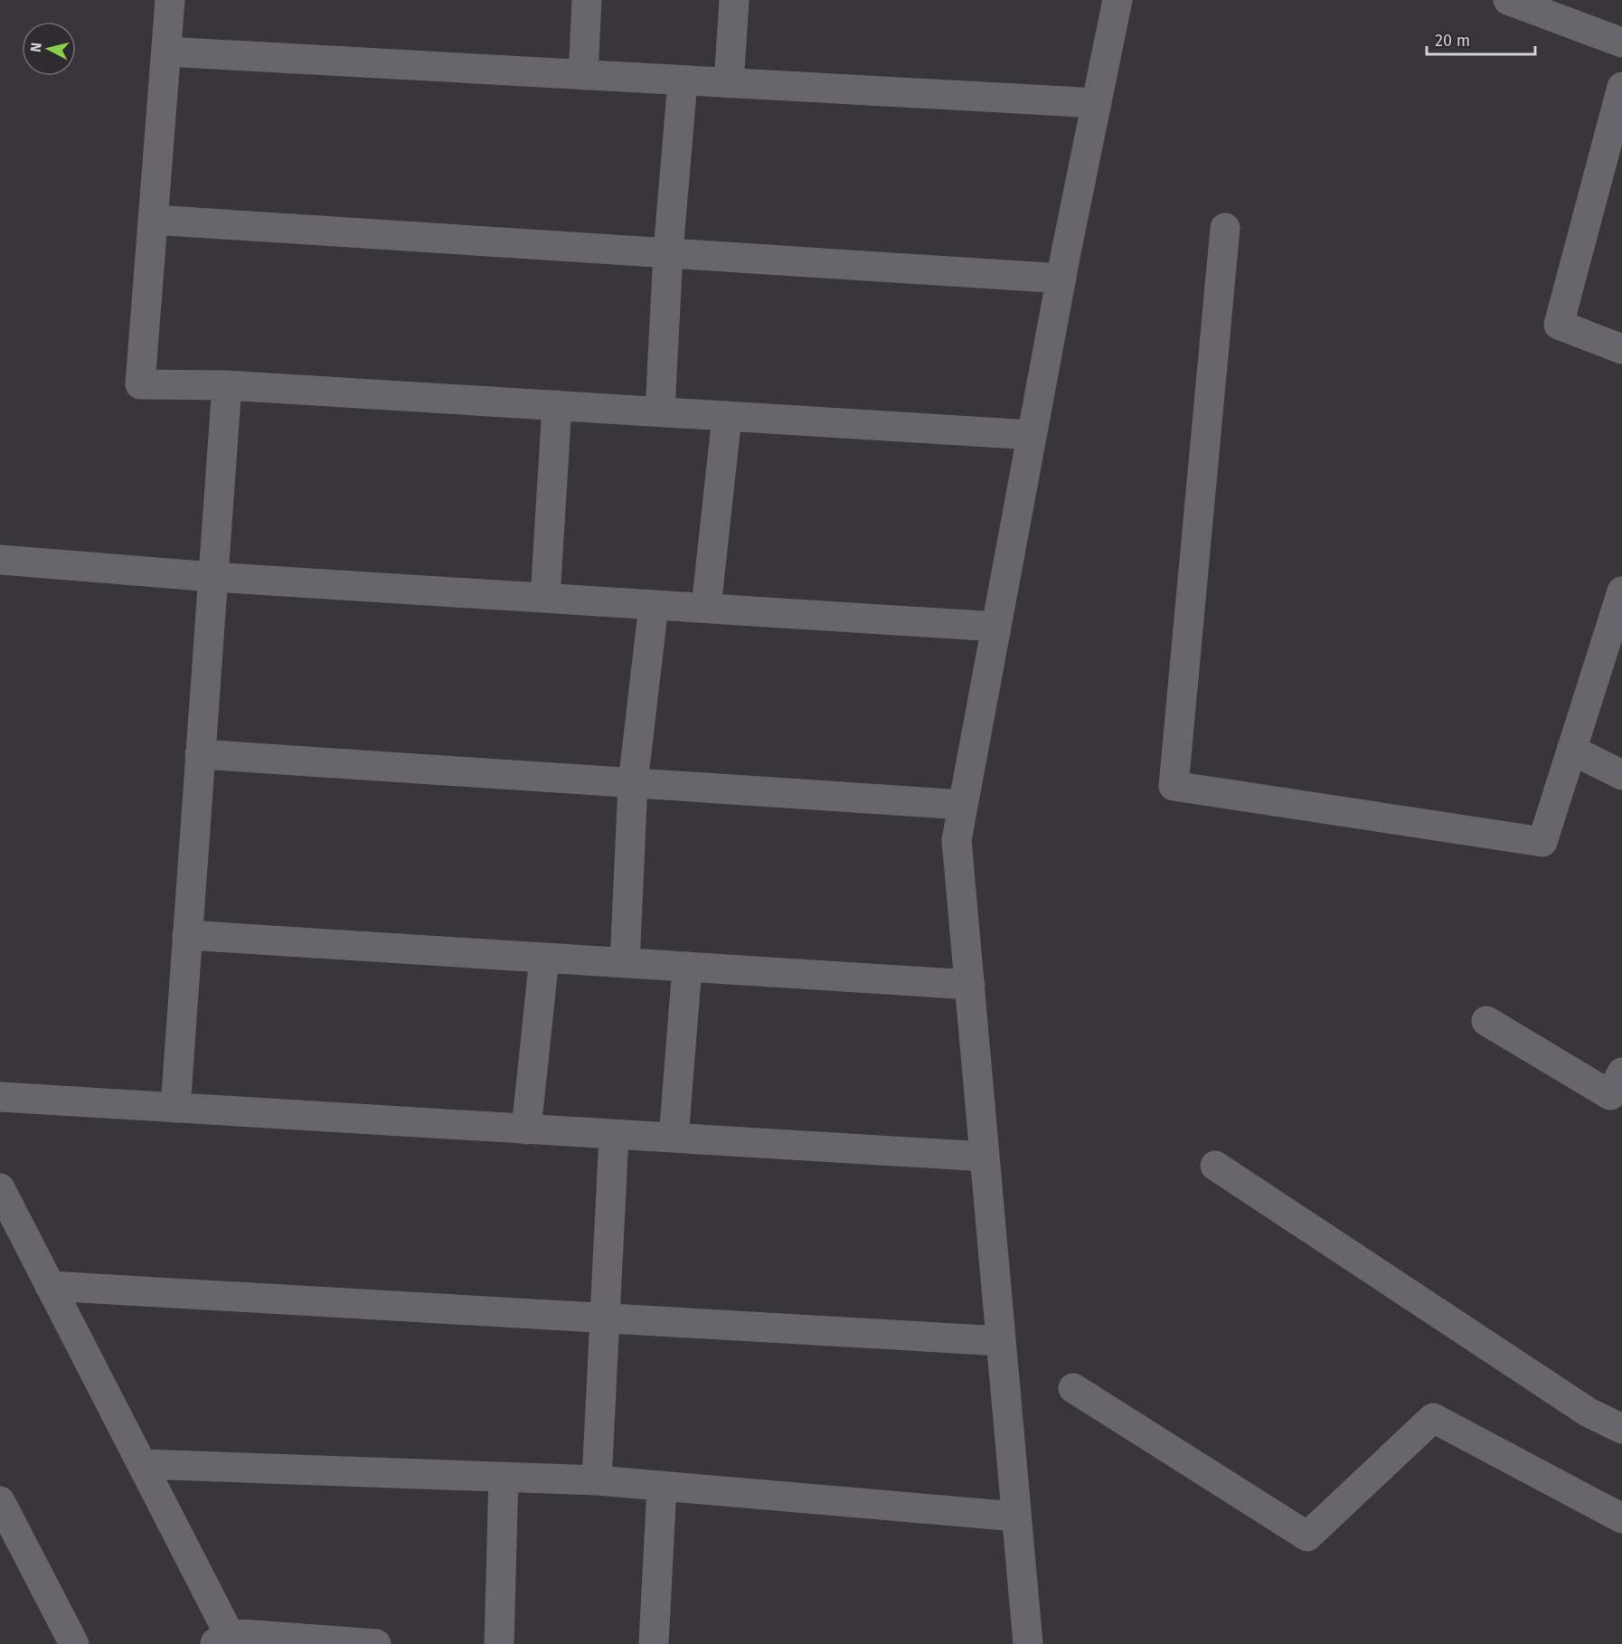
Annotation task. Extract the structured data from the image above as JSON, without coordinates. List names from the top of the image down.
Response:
{
  "scale_bar": "20 m",
  "north": "left"
}
